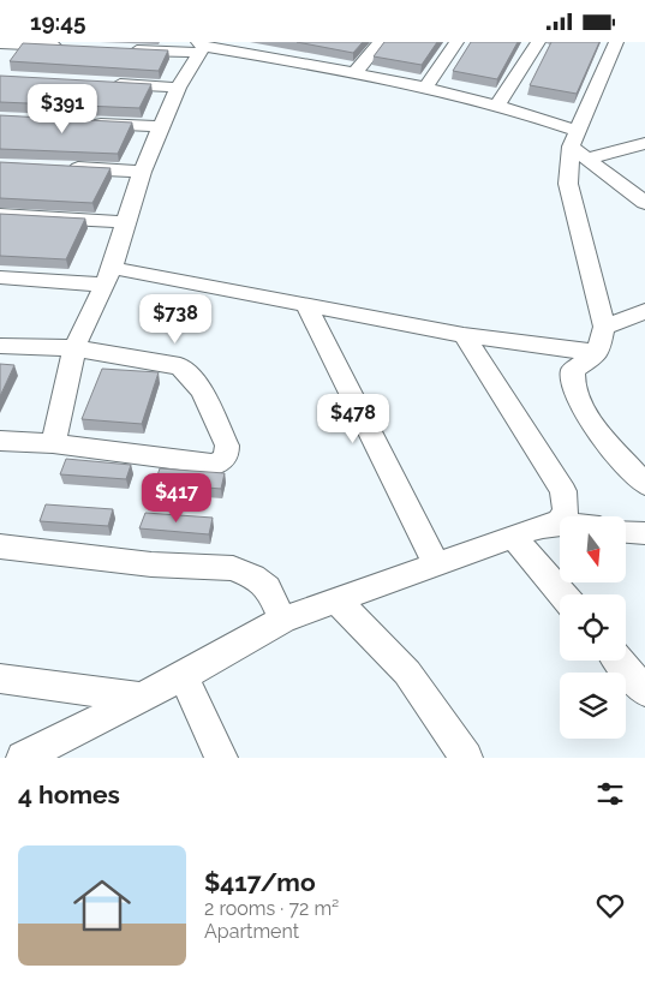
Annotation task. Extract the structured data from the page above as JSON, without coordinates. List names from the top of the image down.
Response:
{
  "north": "bottom",
  "page": {
    "status": "19:45",
    "price": [
      "$391",
      "$738",
      "$478",
      "$417"
    ],
    "heading": "4 homes",
    "list": [
      {
        "name": "$417/mo",
        "note": "2 rooms · 72 m² · Apartment"
      }
    ]
  }
}
